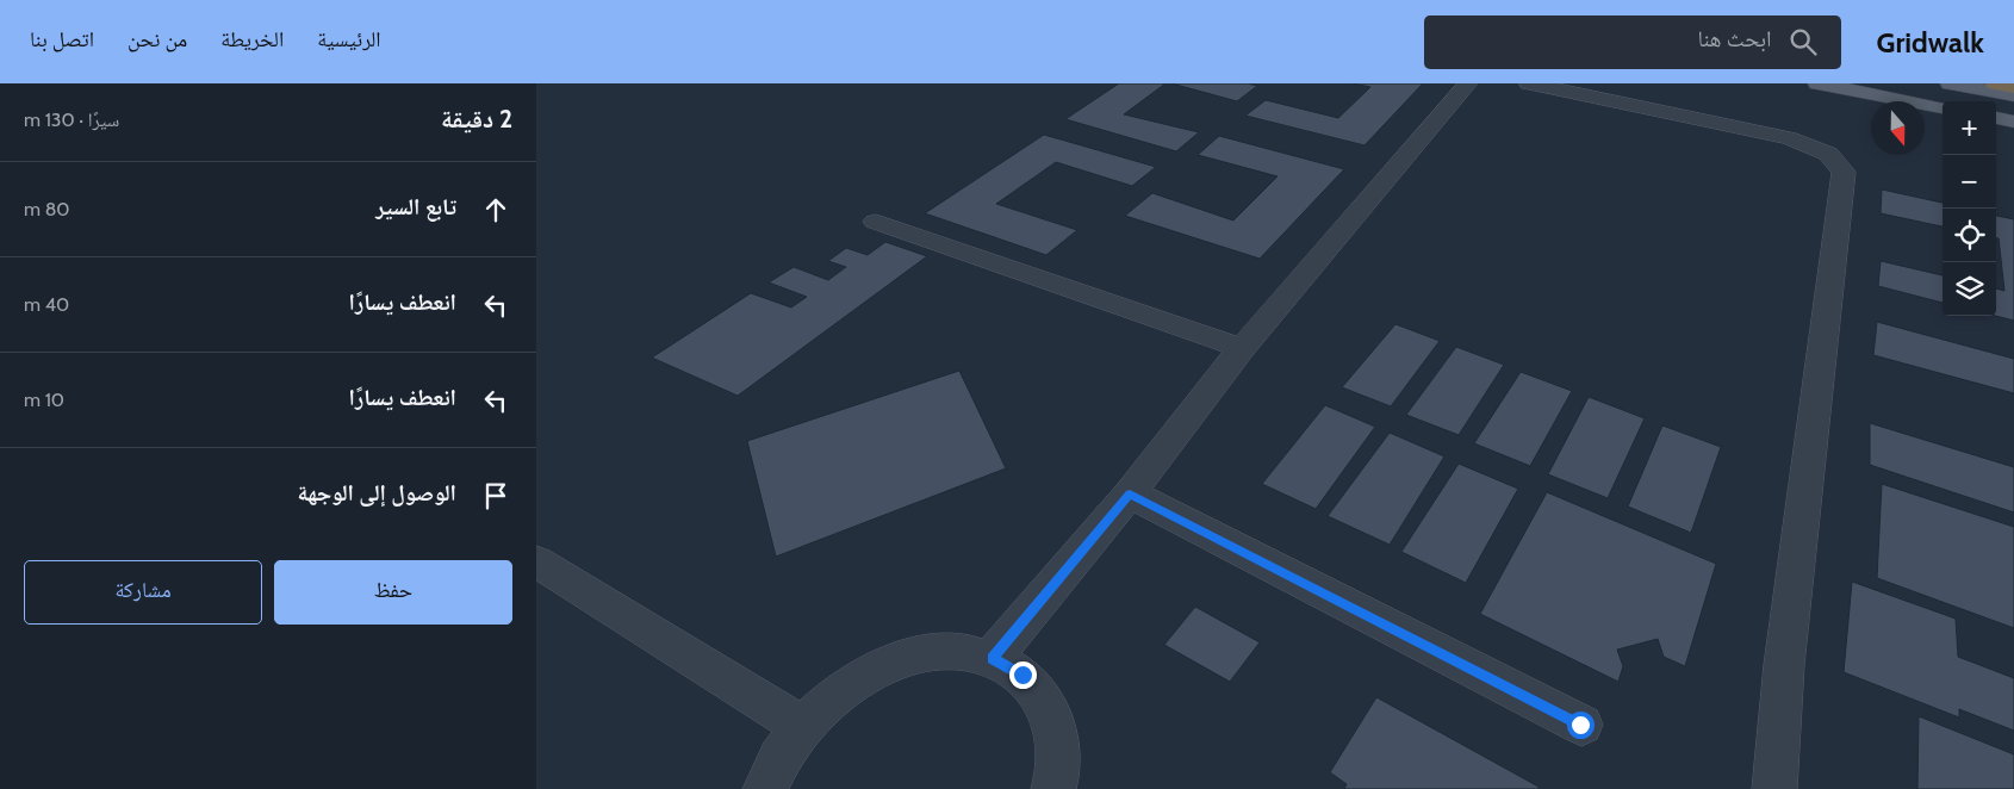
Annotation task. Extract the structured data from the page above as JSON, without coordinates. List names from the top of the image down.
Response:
{
  "north": "bottom",
  "page": {
    "header": "Gridwalk",
    "search": "ابحث هنا",
    "nav": [
      "الرئيسية",
      "الخريطة",
      "من نحن",
      "اتصل بنا"
    ],
    "heading": ["2 دقيقة", "سيرًا · 130 m"],
    "map_buttons": ["+", "−"],
    "list": [
      ["تابع السير", "80 m"],
      ["انعطف يسارًا", "40 m"],
      ["انعطف يسارًا", "10 m"],
      "الوصول إلى الوجهة"
    ],
    "buttons": ["حفظ", "مشاركة"]
  }
}
